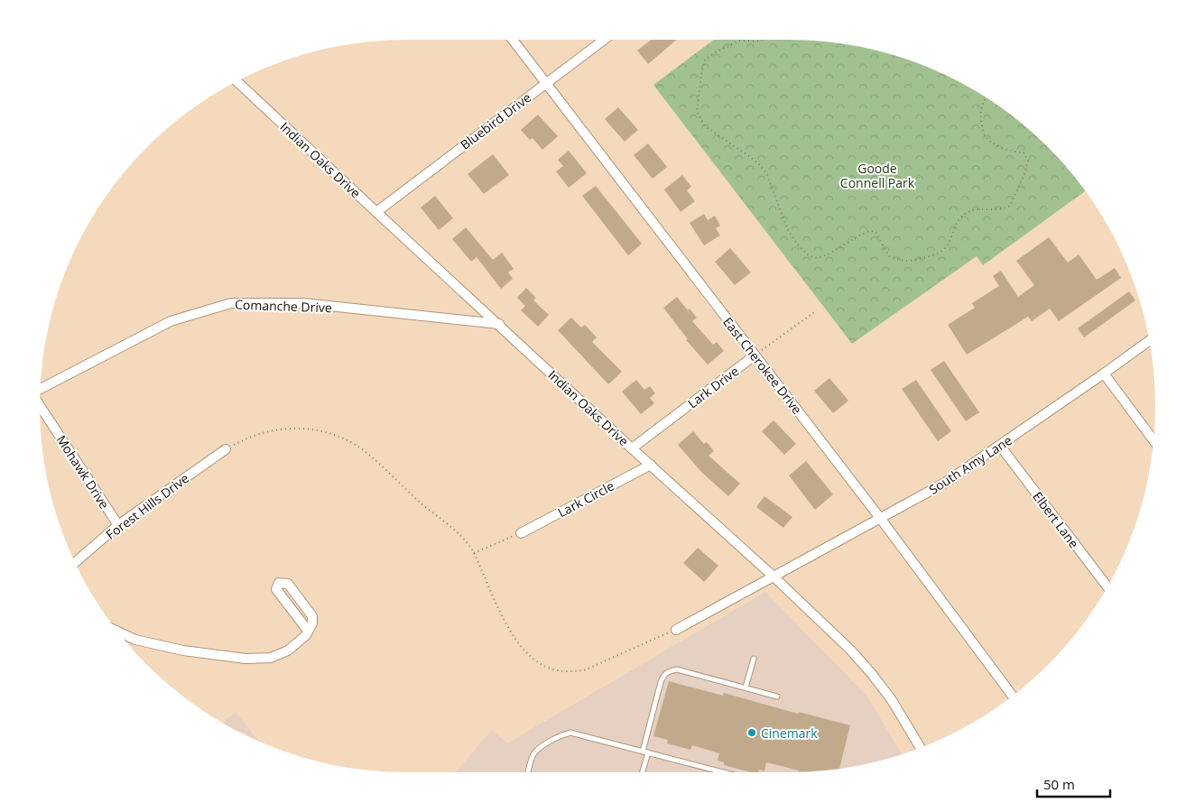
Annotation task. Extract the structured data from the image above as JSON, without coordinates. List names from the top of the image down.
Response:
{
  "streets": {
    "street": [
      "Bluebird Drive",
      "Indian Oaks Drive",
      "Comanche Drive",
      "East Cherokee Drive",
      "Lark Drive",
      "South Amy Lane",
      "Mohawk Drive",
      "Lark Circle",
      "Forest Hills Drive",
      "Elbert Lane"
    ]
  },
  "crossings": [
    ["Bluebird Drive", "Indian Oaks Drive"],
    ["Bluebird Drive", "East Cherokee Drive"],
    ["Indian Oaks Drive", "Comanche Drive"],
    ["Indian Oaks Drive", "Lark Drive"],
    ["Indian Oaks Drive", "South Amy Lane"],
    ["Indian Oaks Drive", "Lark Circle"],
    ["East Cherokee Drive", "Lark Drive"],
    ["East Cherokee Drive", "South Amy Lane"],
    ["South Amy Lane", "Elbert Lane"],
    ["Mohawk Drive", "Forest Hills Drive"]
  ],
  "parks": ["Goode Connell Park"],
  "places": ["Cinemark"],
  "scale_bar": "50 m"
}
